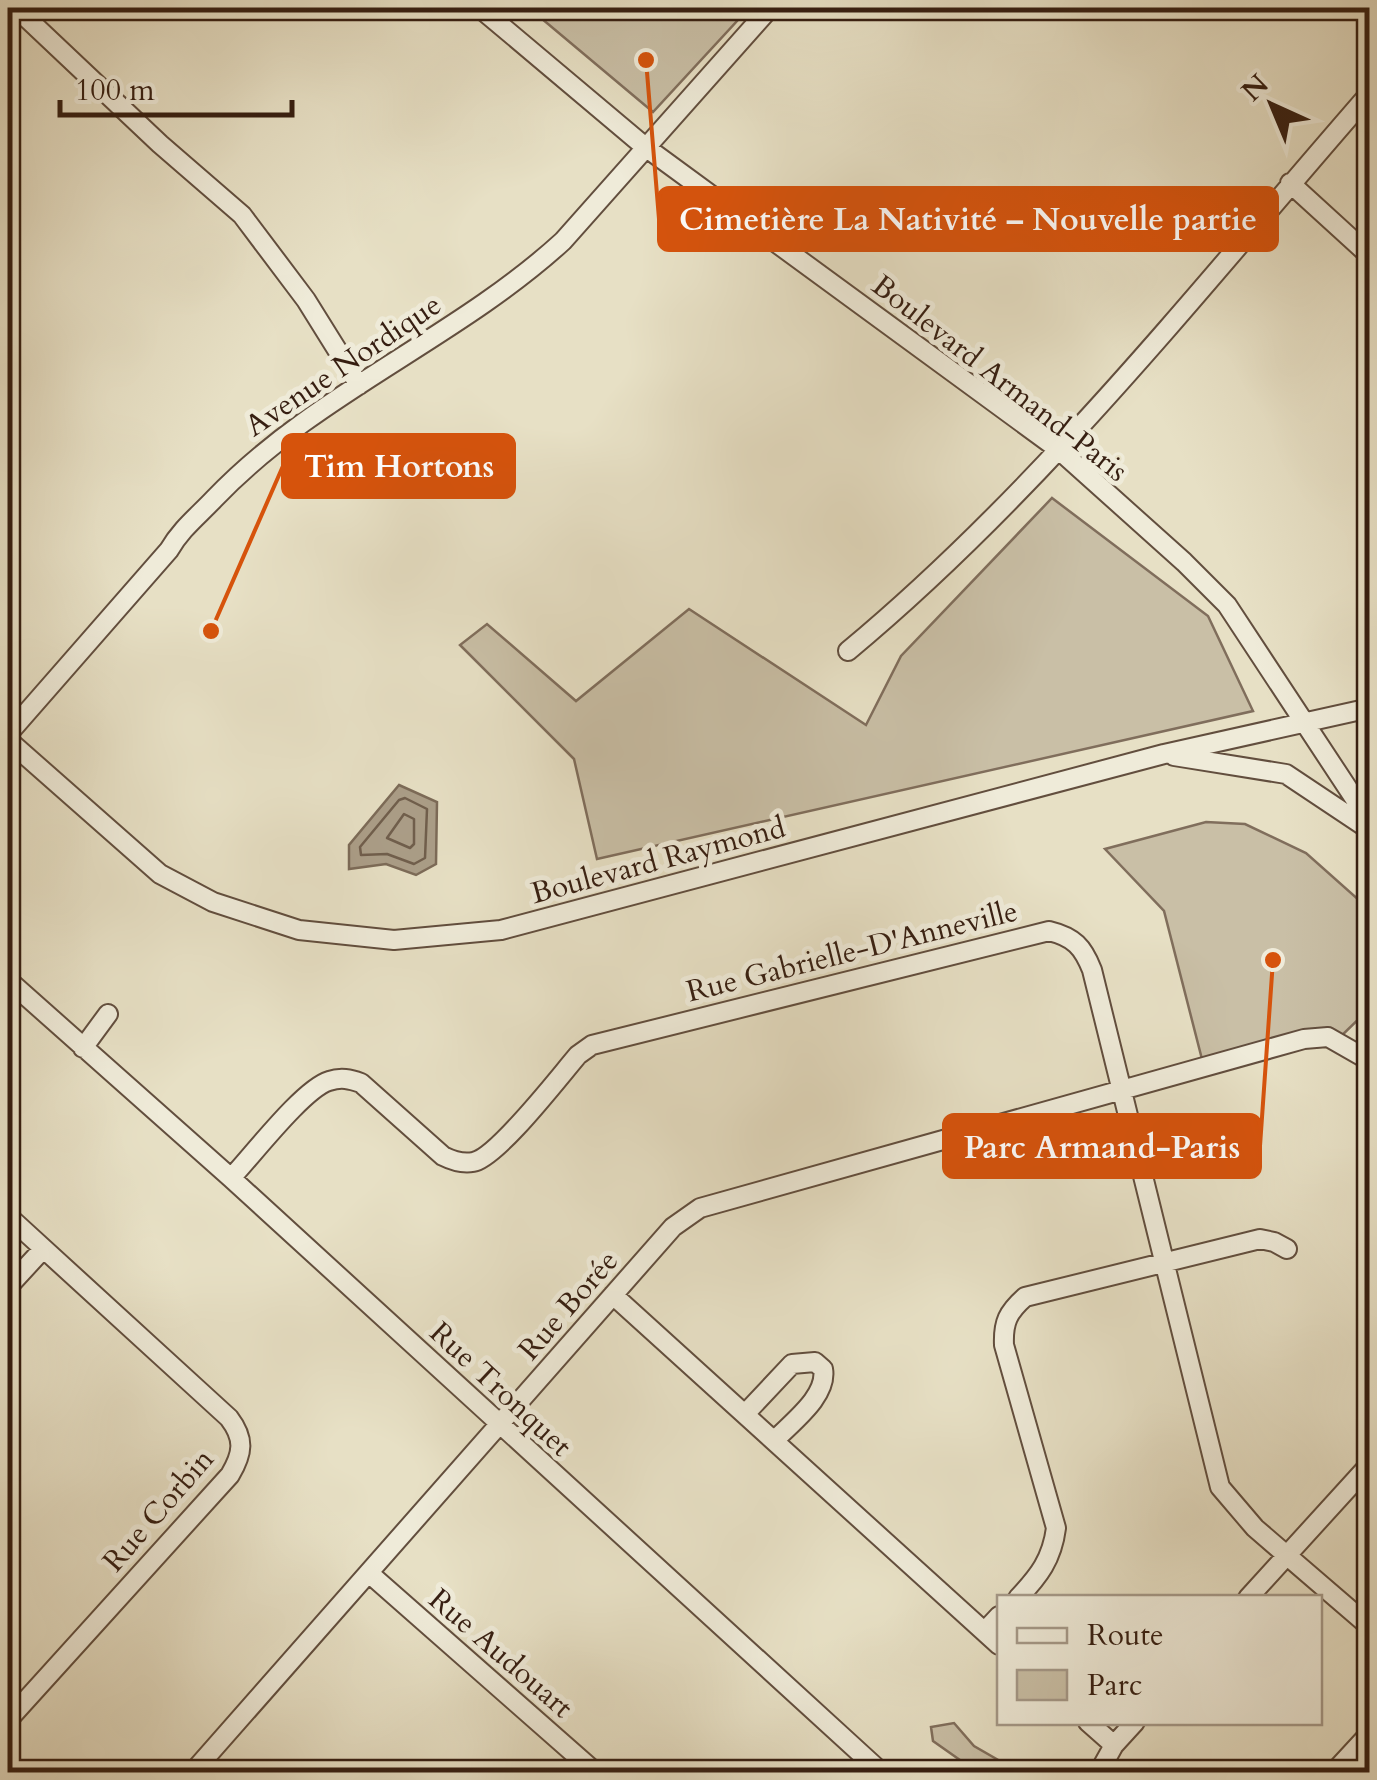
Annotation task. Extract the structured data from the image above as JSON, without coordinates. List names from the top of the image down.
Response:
{
  "streets": {
    "street": [
      "Avenue Nordique",
      "Boulevard Armand-Paris",
      "Boulevard Raymond",
      "Rue Gabrielle-D'Anneville",
      "Rue Borée",
      "Rue Tronquet",
      "Rue Corbin",
      "Rue Audouart"
    ]
  },
  "crossings": [
    ["Avenue Nordique", "Boulevard Armand-Paris"],
    ["Avenue Nordique", "Boulevard Raymond"],
    ["Boulevard Armand-Paris", "Boulevard Raymond"],
    ["Rue Gabrielle-D'Anneville", "Rue Borée"],
    ["Rue Gabrielle-D'Anneville", "Rue Tronquet"],
    ["Rue Borée", "Rue Tronquet"],
    ["Rue Borée", "Rue Audouart"]
  ],
  "places": ["Cimetière La Nativité – Nouvelle partie", "Tim Hortons", "Parc Armand-Paris"],
  "legend": ["Route", "Parc"],
  "scale_bar": "100 m",
  "north": "top left"
}
